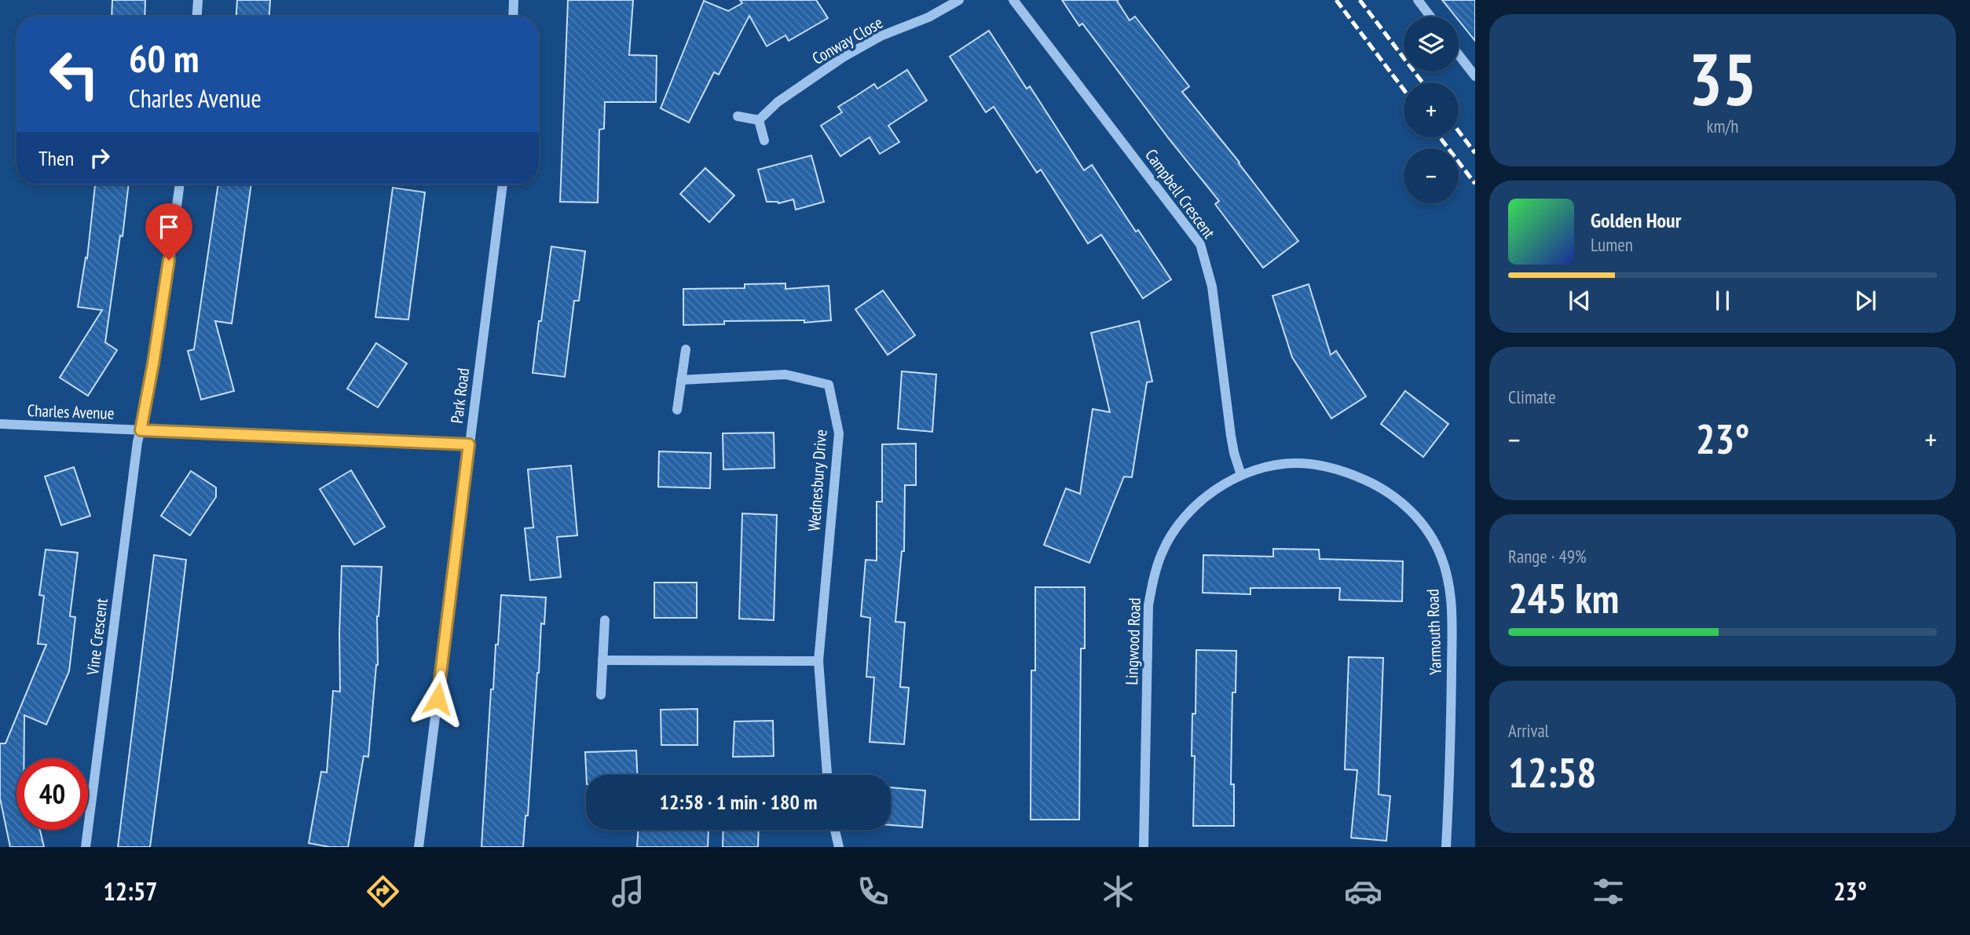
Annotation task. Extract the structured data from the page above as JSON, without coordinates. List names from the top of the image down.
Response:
{
  "streets": {
    "street": [
      "Conway Close",
      "Campbell Crescent",
      "Park Road",
      "Charles Avenue",
      "Wednesbury Drive",
      "Yarmouth Road",
      "Vine Crescent",
      "Lingwood Road"
    ]
  },
  "crossings": [
    ["Campbell Crescent", "Yarmouth Road"],
    ["Campbell Crescent", "Lingwood Road"],
    ["Park Road", "Charles Avenue"],
    ["Charles Avenue", "Vine Crescent"],
    ["Yarmouth Road", "Lingwood Road"]
  ],
  "page": {
    "tile": [
      ["35", "km/h"],
      "Climate",
      ["Range · 49%", "245 km"],
      ["Arrival", "12:58"]
    ],
    "map_buttons": ["+", "−"],
    "turn": ["60 m", "Charles Avenue"],
    "then": "Then",
    "song": ["Golden Hour", "Lumen"],
    "heat": ["−", "23°", "+"],
    "limit": "40",
    "trip": "12:58 · 1 min · 180 m",
    "tabs": ["12:57", "23°"]
  }
}
